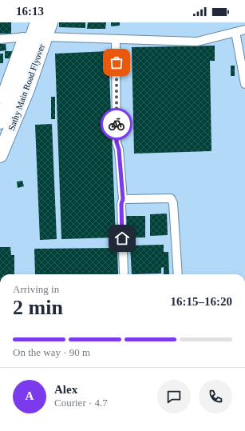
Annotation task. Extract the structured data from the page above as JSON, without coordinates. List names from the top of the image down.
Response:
{
  "streets": {
    "highway": ["Sathy Main Road Flyover"]
  },
  "page": {
    "status": "16:13",
    "heading": ["2 min", "Arriving in", "16:15–16:20"],
    "panel": ["Alex", "Courier · 4.7"],
    "bar": "On the way · 90 m",
    "round": "A"
  }
}
